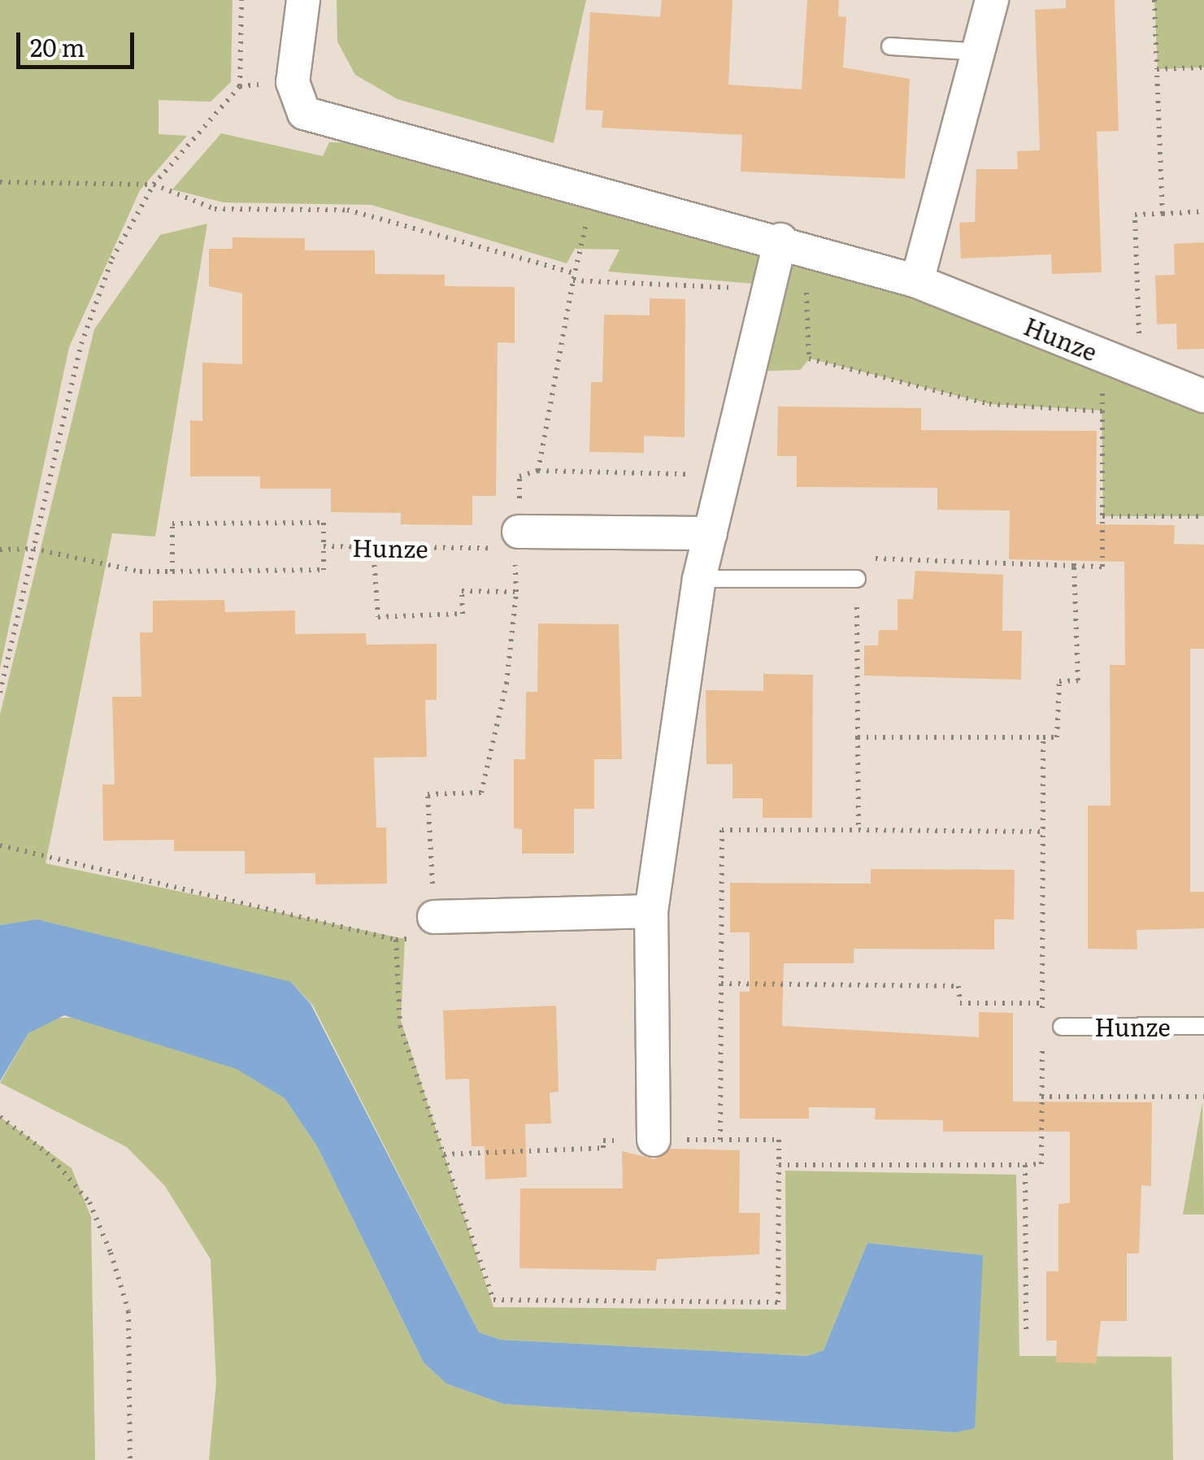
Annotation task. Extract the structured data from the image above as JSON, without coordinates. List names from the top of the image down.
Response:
{
  "streets": {
    "street": ["Hunze"]
  },
  "scale_bar": "20 m"
}
